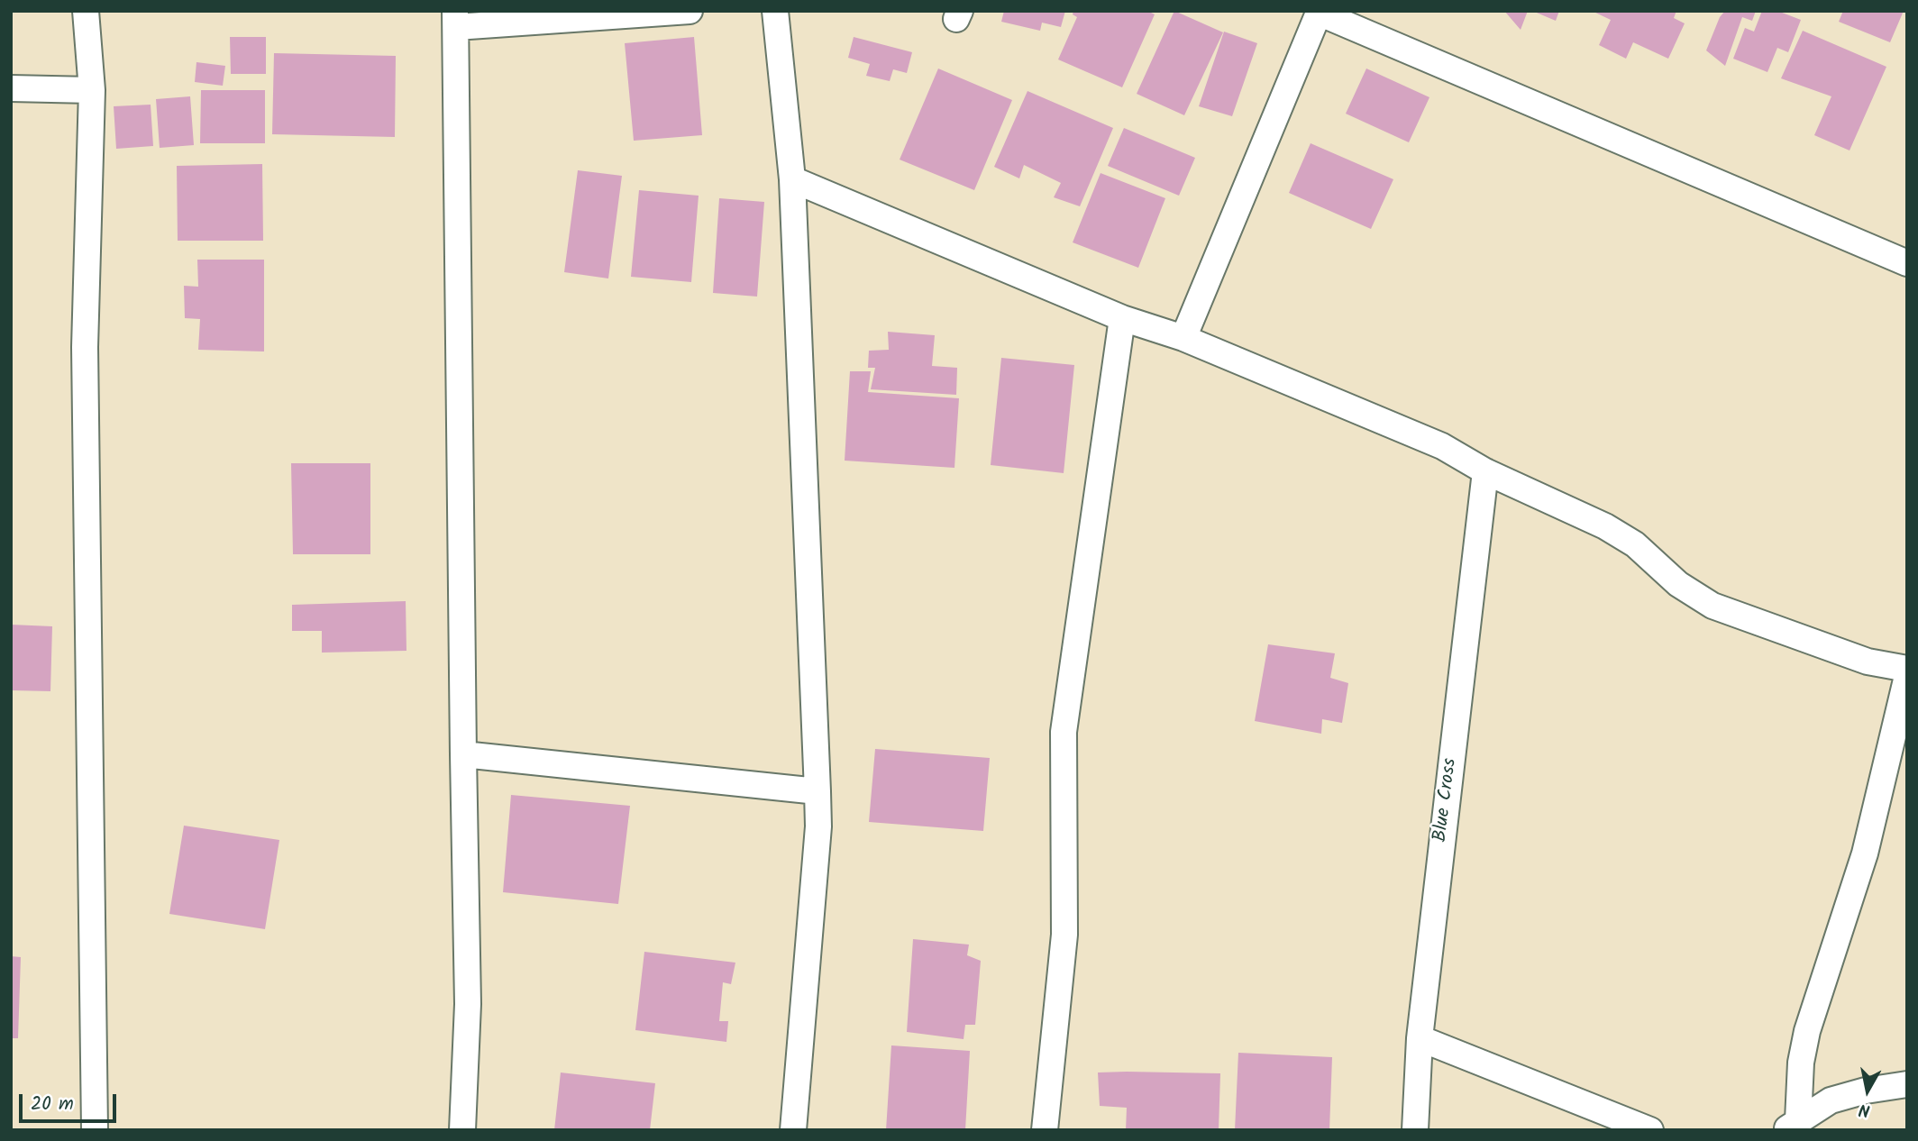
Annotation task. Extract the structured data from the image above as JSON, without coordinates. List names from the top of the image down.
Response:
{
  "streets": {
    "street": ["Blue Cross"]
  },
  "scale_bar": "20 m",
  "north": "bottom"
}
